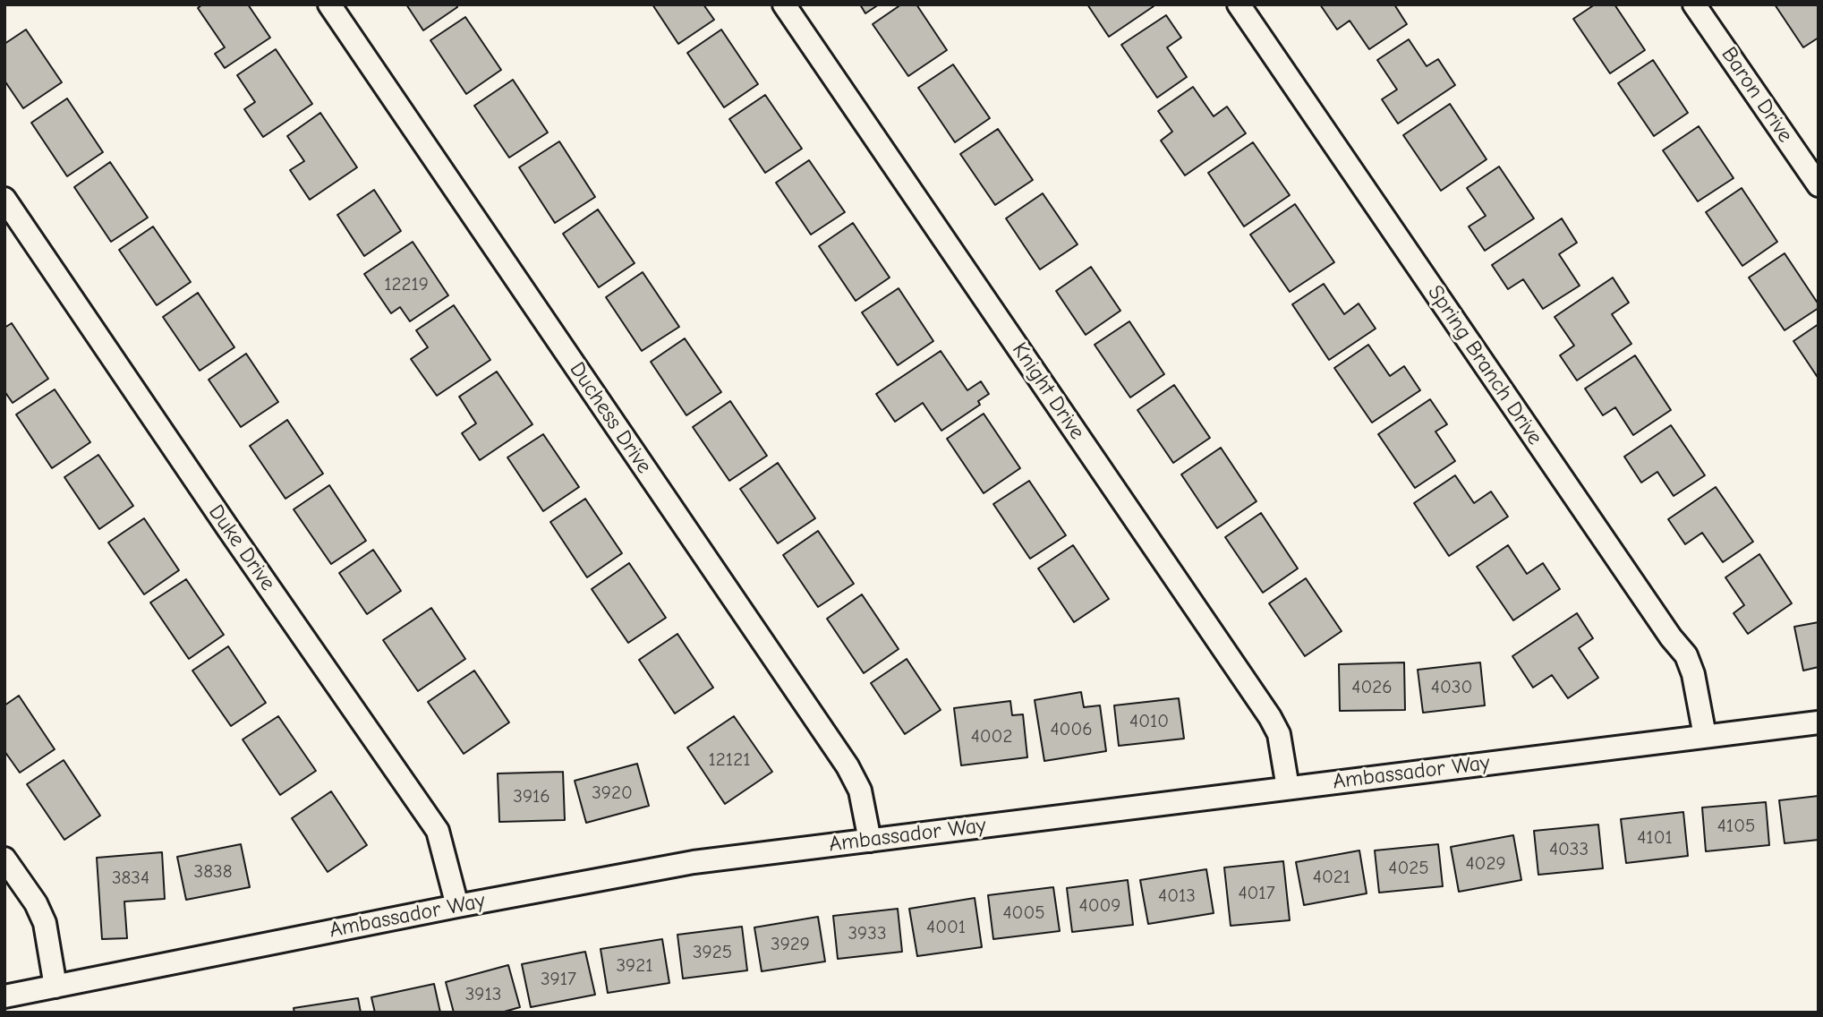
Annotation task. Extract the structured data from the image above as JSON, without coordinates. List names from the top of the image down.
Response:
{
  "streets": {
    "street": [
      "Baron Drive",
      "Spring Branch Drive",
      "Knight Drive",
      "Duchess Drive",
      "Duke Drive",
      "Ambassador Way"
    ]
  },
  "crossings": [
    ["Spring Branch Drive", "Ambassador Way"],
    ["Knight Drive", "Ambassador Way"],
    ["Duchess Drive", "Ambassador Way"],
    ["Duke Drive", "Ambassador Way"]
  ],
  "house_numbers": [
    "12219",
    "4026",
    "4030",
    "4010",
    "4006",
    "4002",
    "12121",
    "3920",
    "3916",
    "4105",
    "4101",
    "4033",
    "4029",
    "4025",
    "3838",
    "4021",
    "3834",
    "4017",
    "4013",
    "4009",
    "4005",
    "4001",
    "3933",
    "3929",
    "3925",
    "3921",
    "3917",
    "3913"
  ]
}
